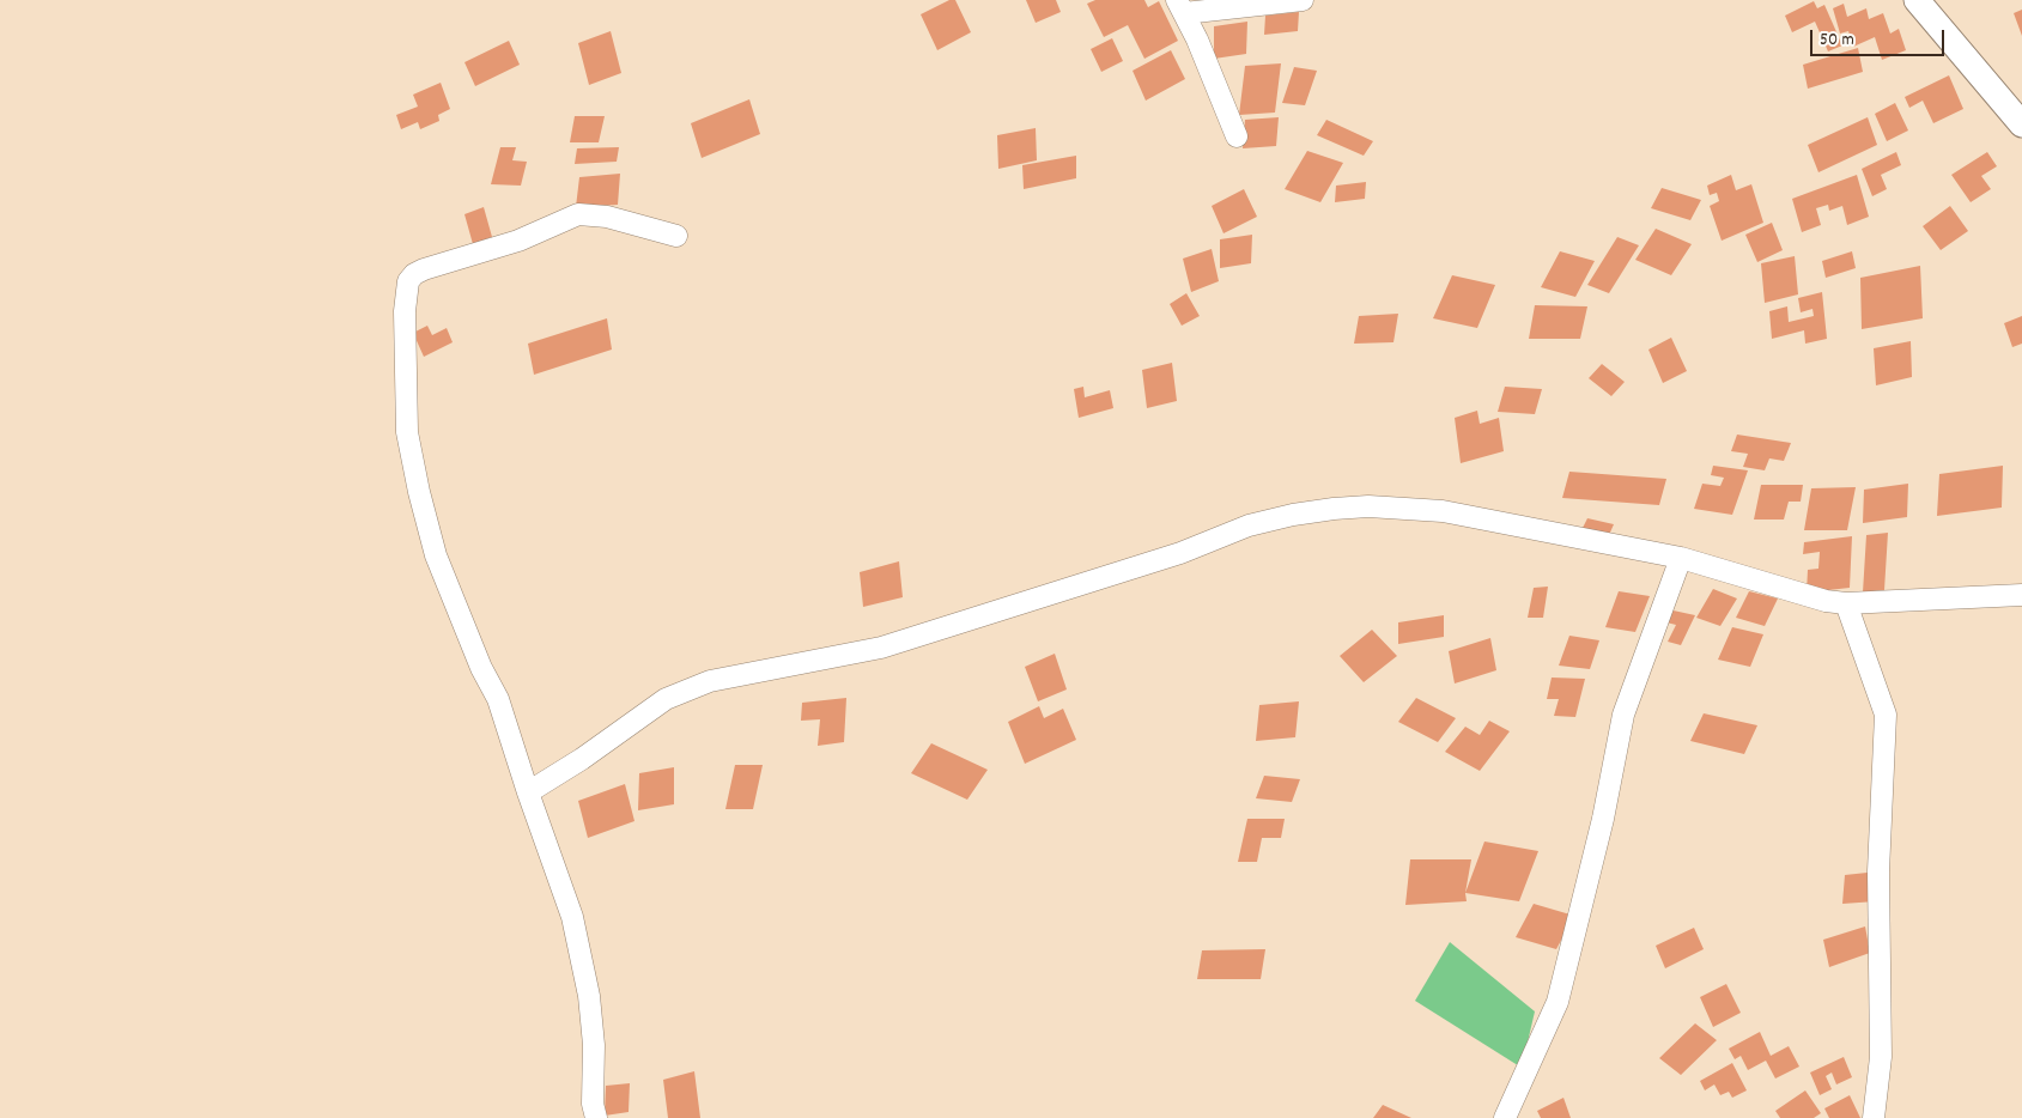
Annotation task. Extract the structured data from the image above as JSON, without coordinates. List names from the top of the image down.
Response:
{
  "scale_bar": "50 m"
}
